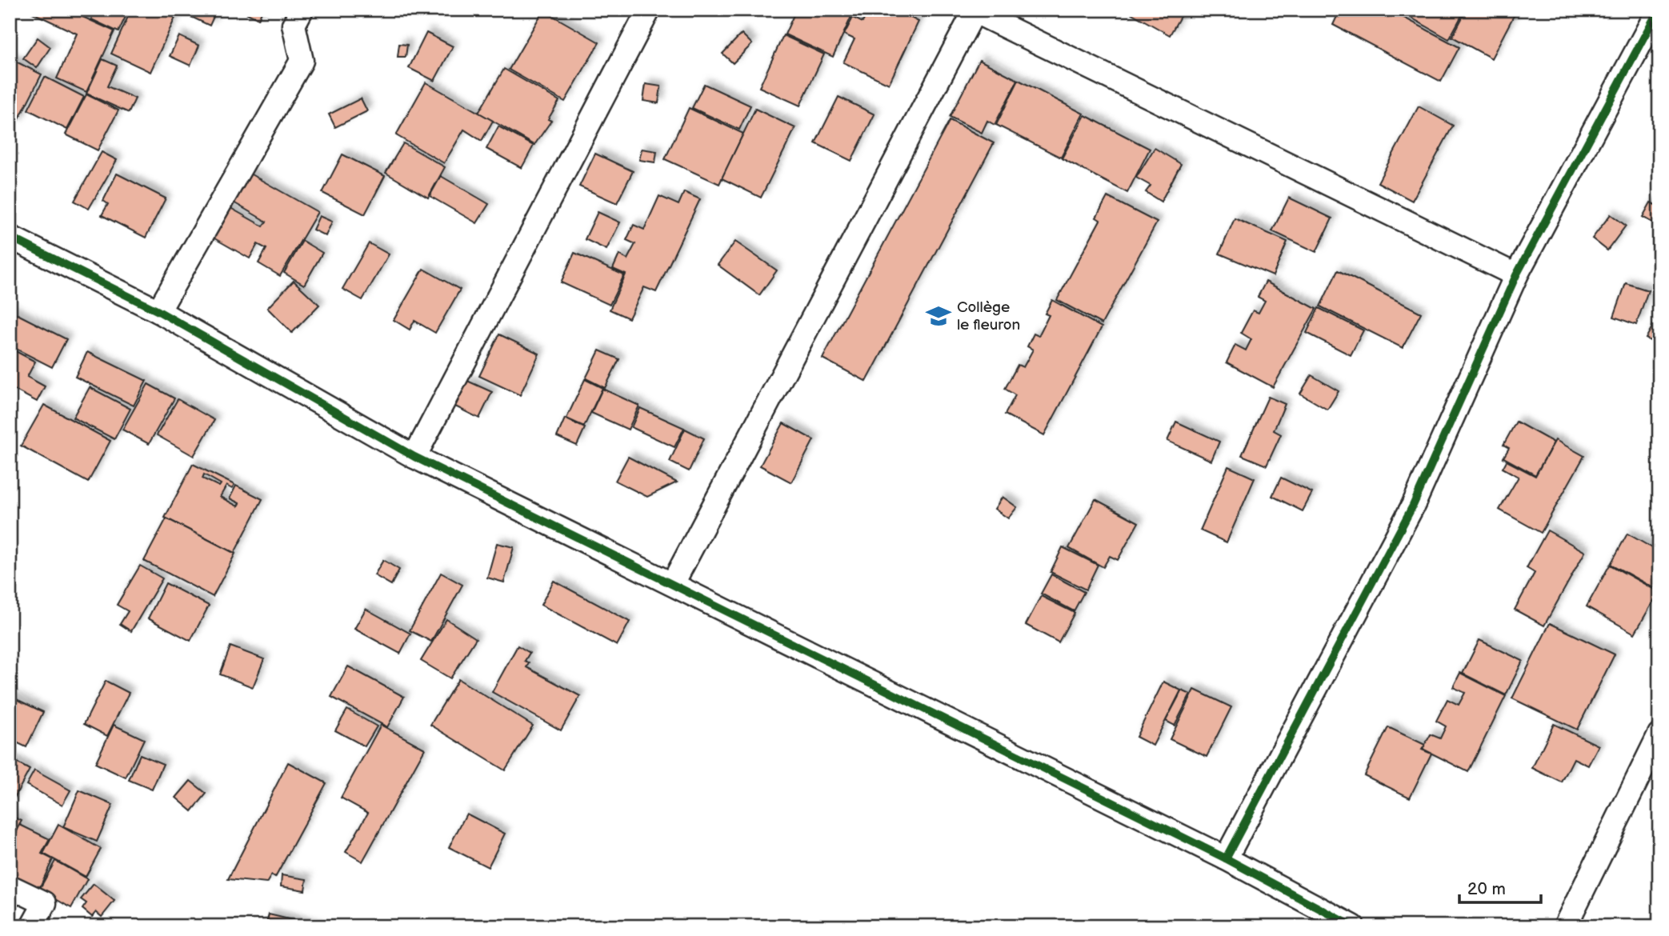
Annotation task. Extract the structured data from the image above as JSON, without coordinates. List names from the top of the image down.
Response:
{
  "places": {
    "school or university": ["Collège le fleuron"]
  },
  "scale_bar": "20 m"
}
